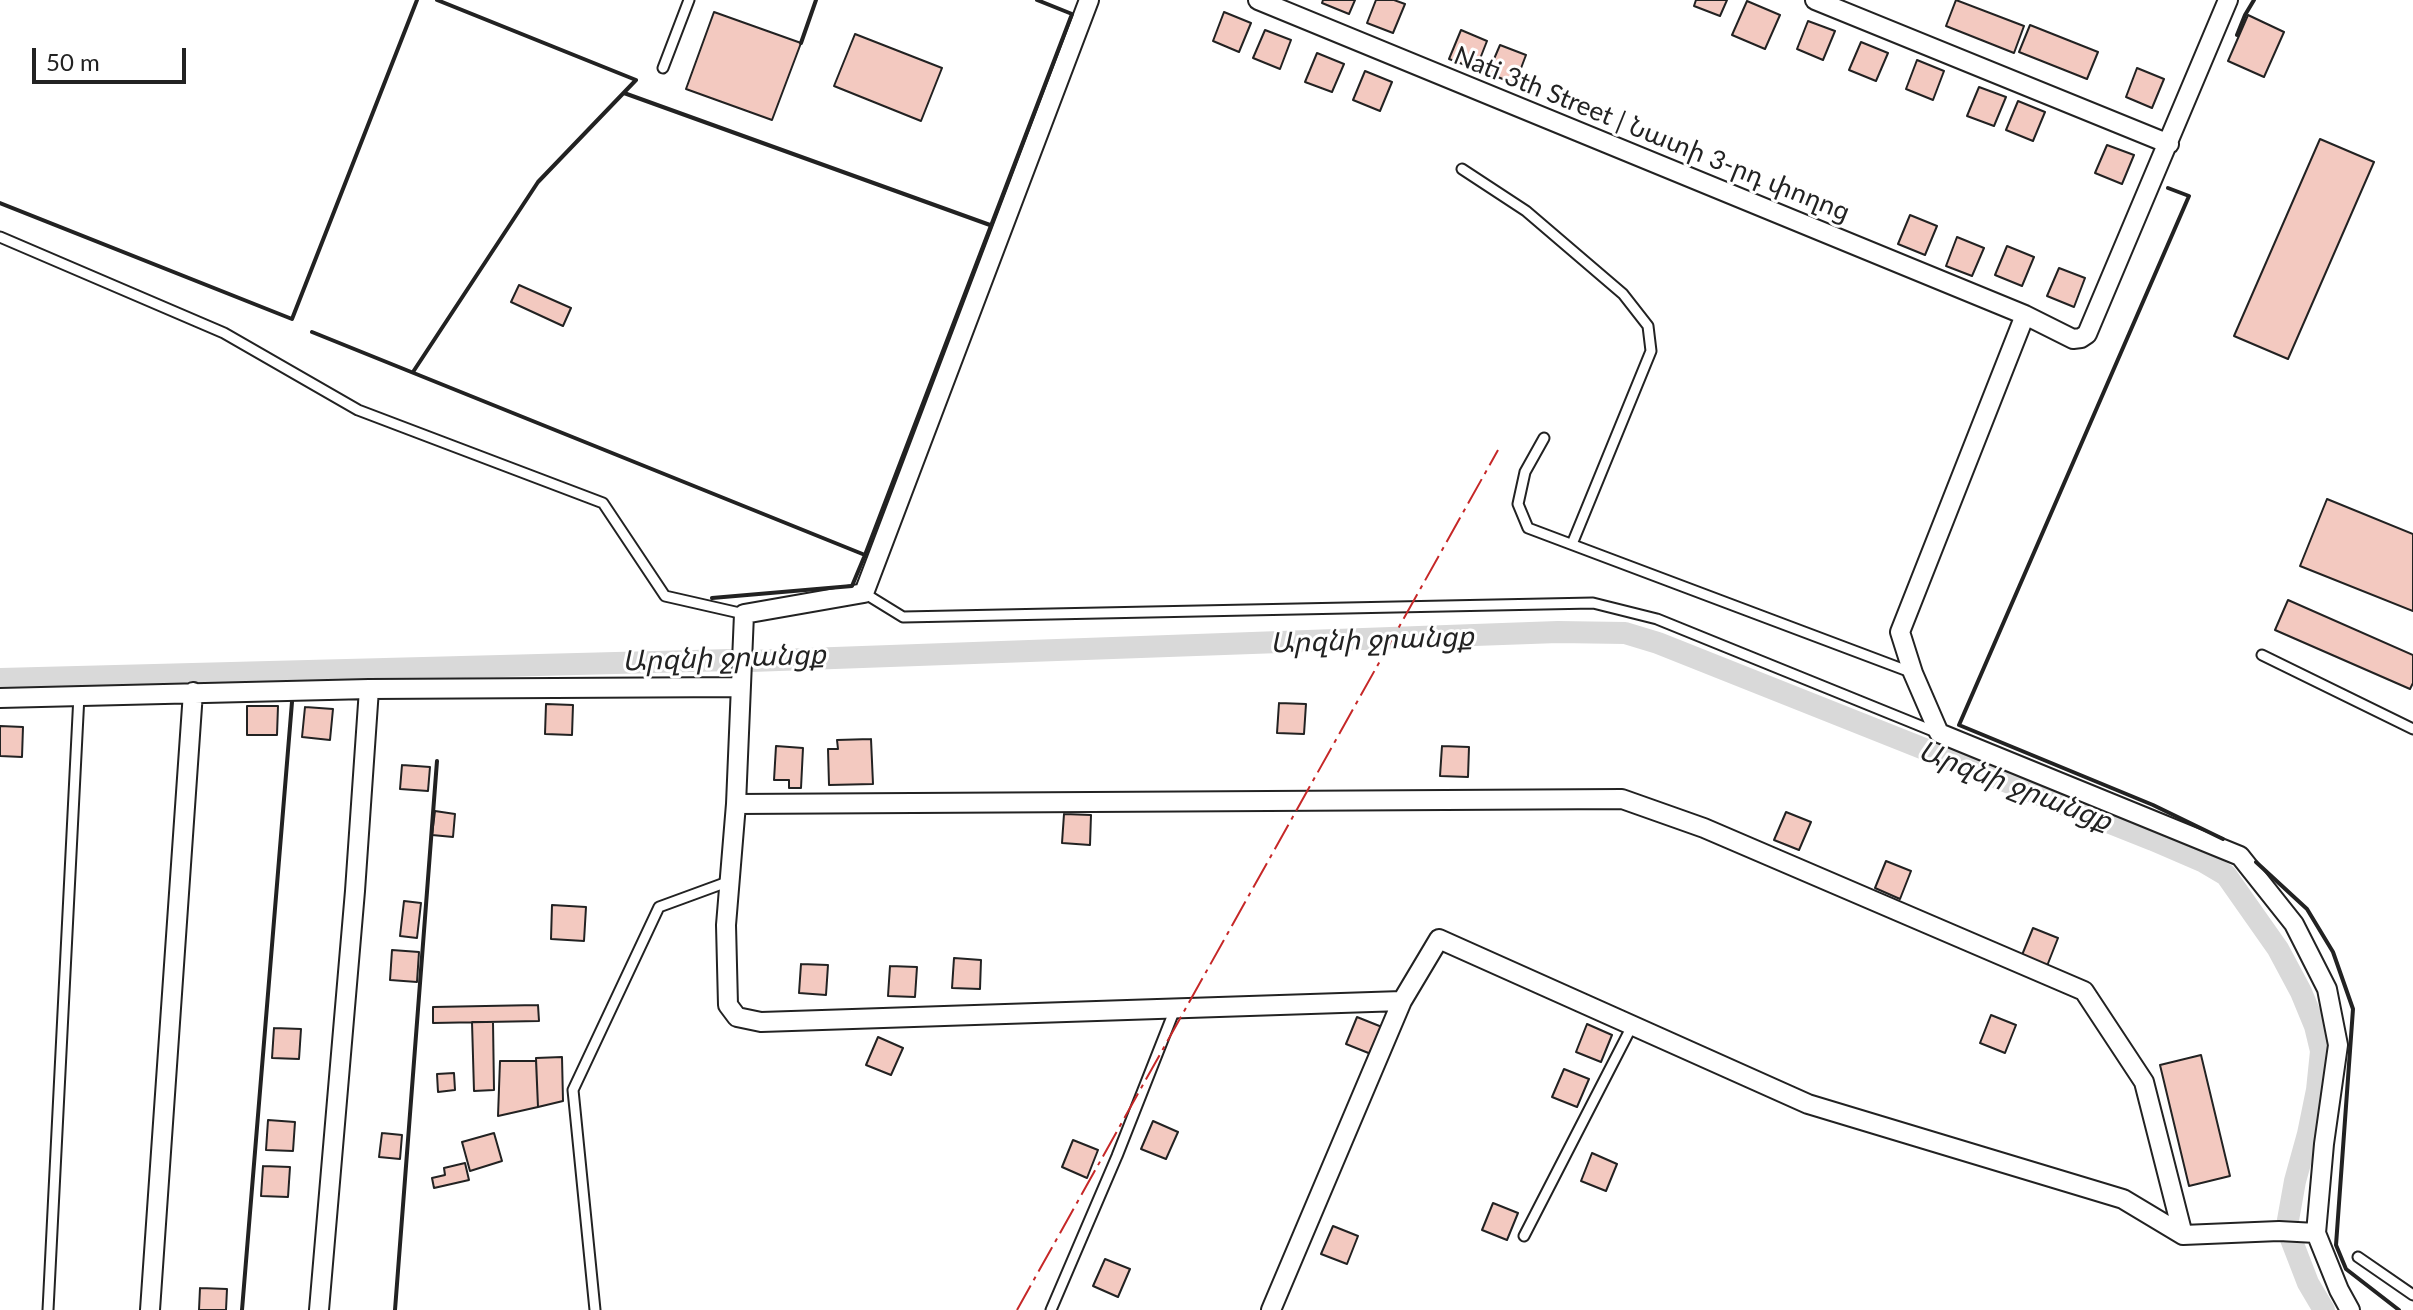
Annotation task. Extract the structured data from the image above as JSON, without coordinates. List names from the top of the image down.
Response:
{
  "streets": {
    "street": ["Nati 3th Street | Նատի 3-րդ փողոց"]
  },
  "water": ["Արզնի ջրանցք"],
  "scale_bar": "50 m"
}
